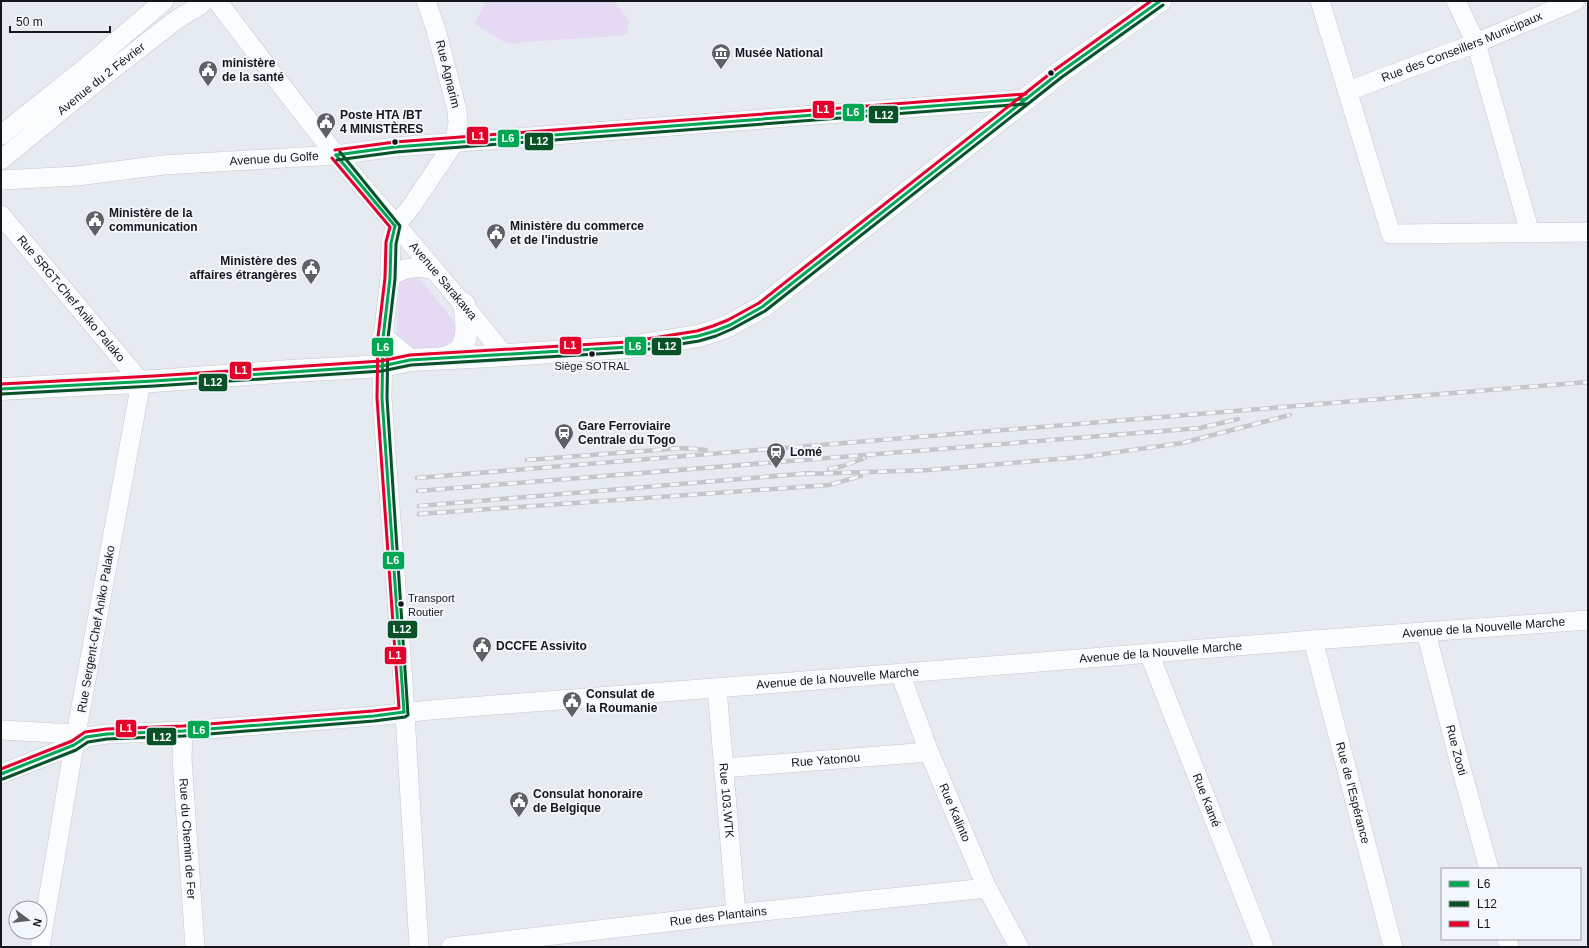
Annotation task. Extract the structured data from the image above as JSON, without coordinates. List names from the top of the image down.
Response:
{
  "streets": {
    "street": [
      "Rue des Conseillers Municipaux",
      "Rue Agnarim",
      "Avenue du 2 Février",
      "Avenue du Golfe",
      "Avenue Sarakawa",
      "Rue SRGT-Chef Aniko Palako",
      "Avenue de la Nouvelle Marche",
      "Rue Sergent-Chef Aniko Palako",
      "Rue Zooti",
      "Rue Yatonou",
      "Rue de l'Espérance",
      "Rue Kamé",
      "Rue 103.WTK",
      "Rue Kalinto",
      "Rue du Chemin de Fer",
      "Rue des Plantains"
    ]
  },
  "crossings": [
    ["Rue Agnarim", "Avenue du Golfe"],
    ["Rue Agnarim", "Avenue Sarakawa"],
    ["Avenue du Golfe", "Avenue Sarakawa"],
    ["Rue SRGT-Chef Aniko Palako", "Rue Sergent-Chef Aniko Palako"],
    ["Avenue de la Nouvelle Marche", "Rue Sergent-Chef Aniko Palako"],
    ["Avenue de la Nouvelle Marche", "Rue Zooti"],
    ["Avenue de la Nouvelle Marche", "Rue de l'Espérance"],
    ["Avenue de la Nouvelle Marche", "Rue Kamé"],
    ["Avenue de la Nouvelle Marche", "Rue 103.WTK"],
    ["Avenue de la Nouvelle Marche", "Rue Kalinto"],
    ["Avenue de la Nouvelle Marche", "Rue du Chemin de Fer"],
    ["Rue Yatonou", "Rue 103.WTK"],
    ["Rue Yatonou", "Rue Kalinto"],
    ["Rue 103.WTK", "Rue des Plantains"],
    ["Rue Kalinto", "Rue des Plantains"]
  ],
  "places": {
    "museum": ["Musée National"],
    "public building": [
      "ministère de la santé",
      "Poste HTA /BT 4 MINISTÈRES",
      "Ministère de la communication",
      "Ministère du commerce et de l'industrie",
      "Ministère des affaires étrangères",
      "DCCFE Assivito",
      "Consulat de la Roumanie",
      "Consulat honoraire de Belgique"
    ],
    "other": ["Siège SOTRAL", "Transport Routier"],
    "station": ["Gare Ferroviaire Centrale du Togo", "Lomé"]
  },
  "lines": ["transit line L6", "transit line L1", "transit line L12"],
  "legend": ["L6", "L12", "L1"],
  "scale_bar": "50 m",
  "north": "right"
}
